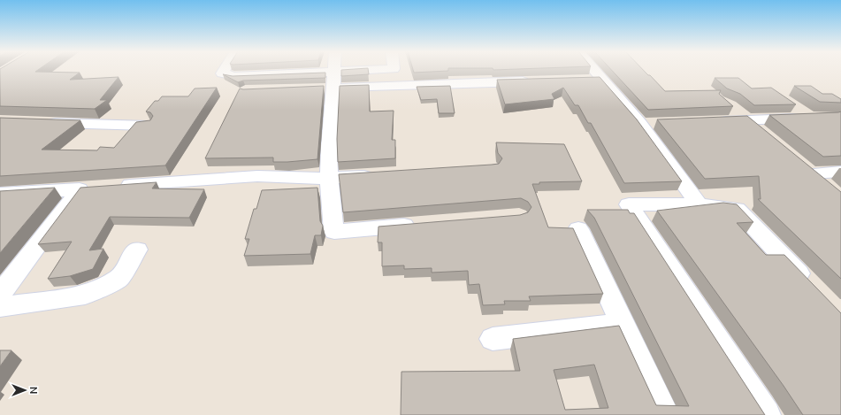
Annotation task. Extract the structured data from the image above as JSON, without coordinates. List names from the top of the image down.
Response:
{
  "north": "right"
}
